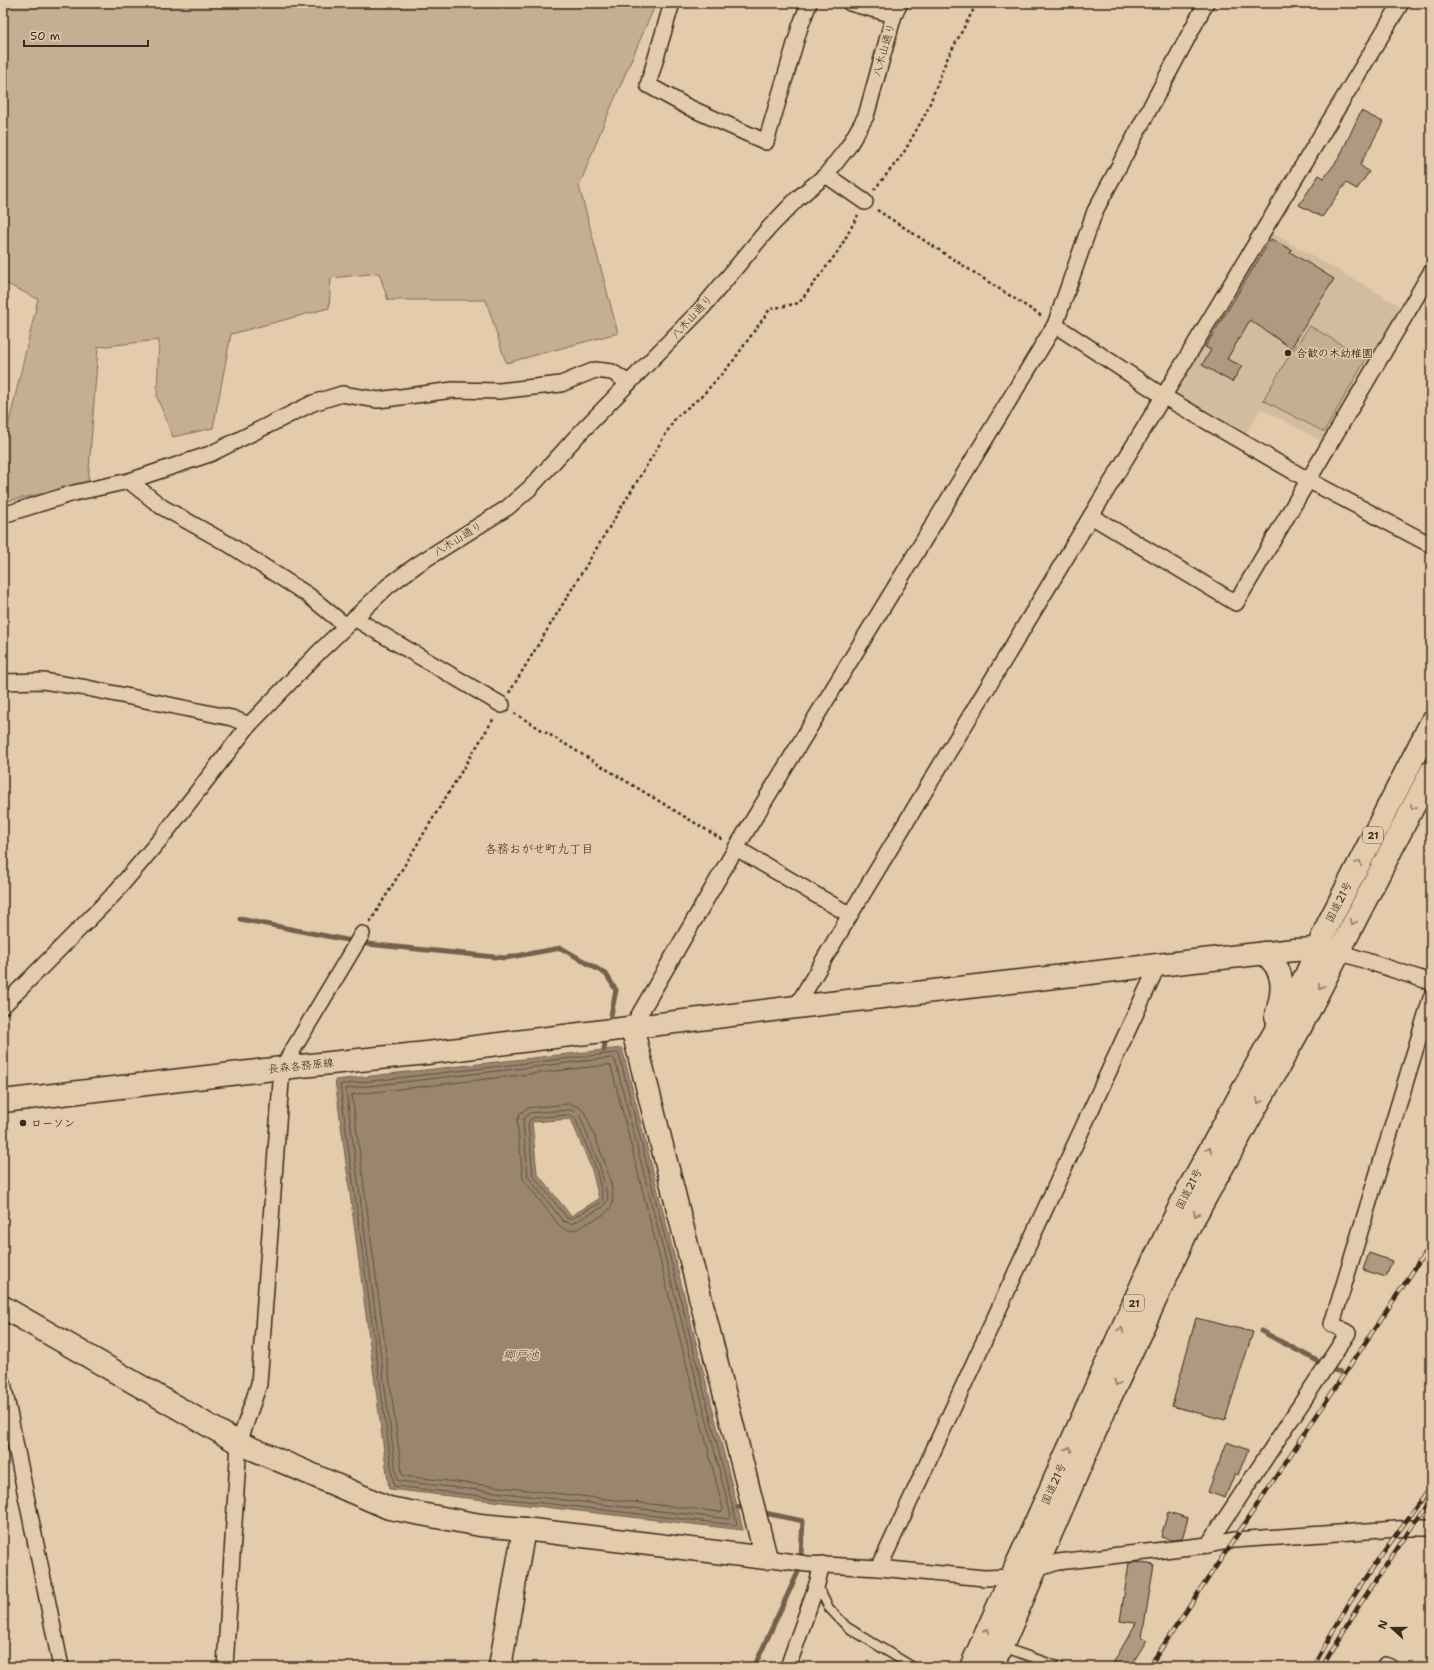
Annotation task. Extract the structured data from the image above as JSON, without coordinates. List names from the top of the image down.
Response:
{
  "streets": {
    "main road": ["21", "国道21号", "長森各務原線"],
    "street": ["八木山通り"]
  },
  "crossings": [
    ["国道21号", "長森各務原線"]
  ],
  "districts": ["各務おがせ町九丁目"],
  "water": ["郷戸池"],
  "places": ["合歓の木幼稚園", "ローソン"],
  "scale_bar": "50 m",
  "north": "left"
}
